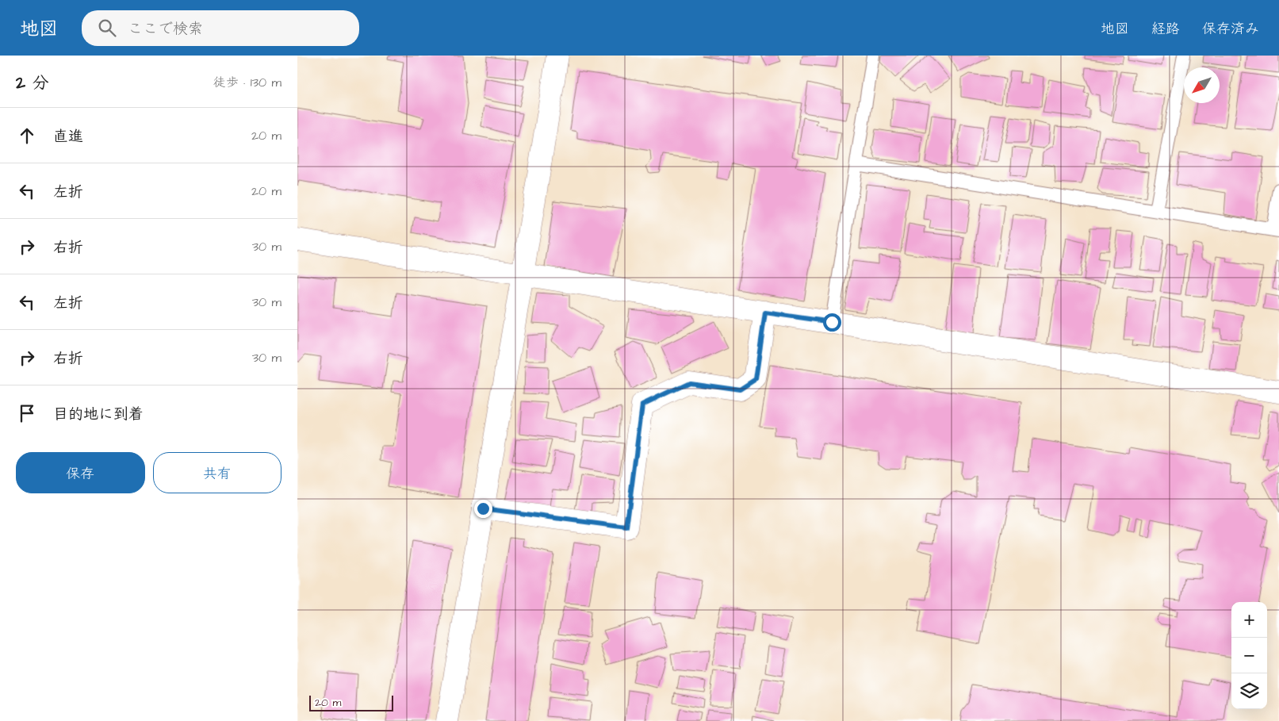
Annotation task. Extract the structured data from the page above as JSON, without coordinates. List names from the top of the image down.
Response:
{
  "scale_bar": "20 m",
  "north": "bottom left",
  "page": {
    "header": "地図",
    "search": "ここで検索",
    "nav": ["地図", "経路", "保存済み"],
    "heading": ["2 分", "徒歩 · 130 m"],
    "list": [
      ["直進", "20 m"],
      ["左折", "20 m"],
      ["右折", "30 m"],
      ["左折", "30 m"],
      ["右折", "30 m"],
      "目的地に到着"
    ],
    "buttons": ["保存", "共有"],
    "map_buttons": ["+", "−"],
    "scale": "20 m"
  }
}
